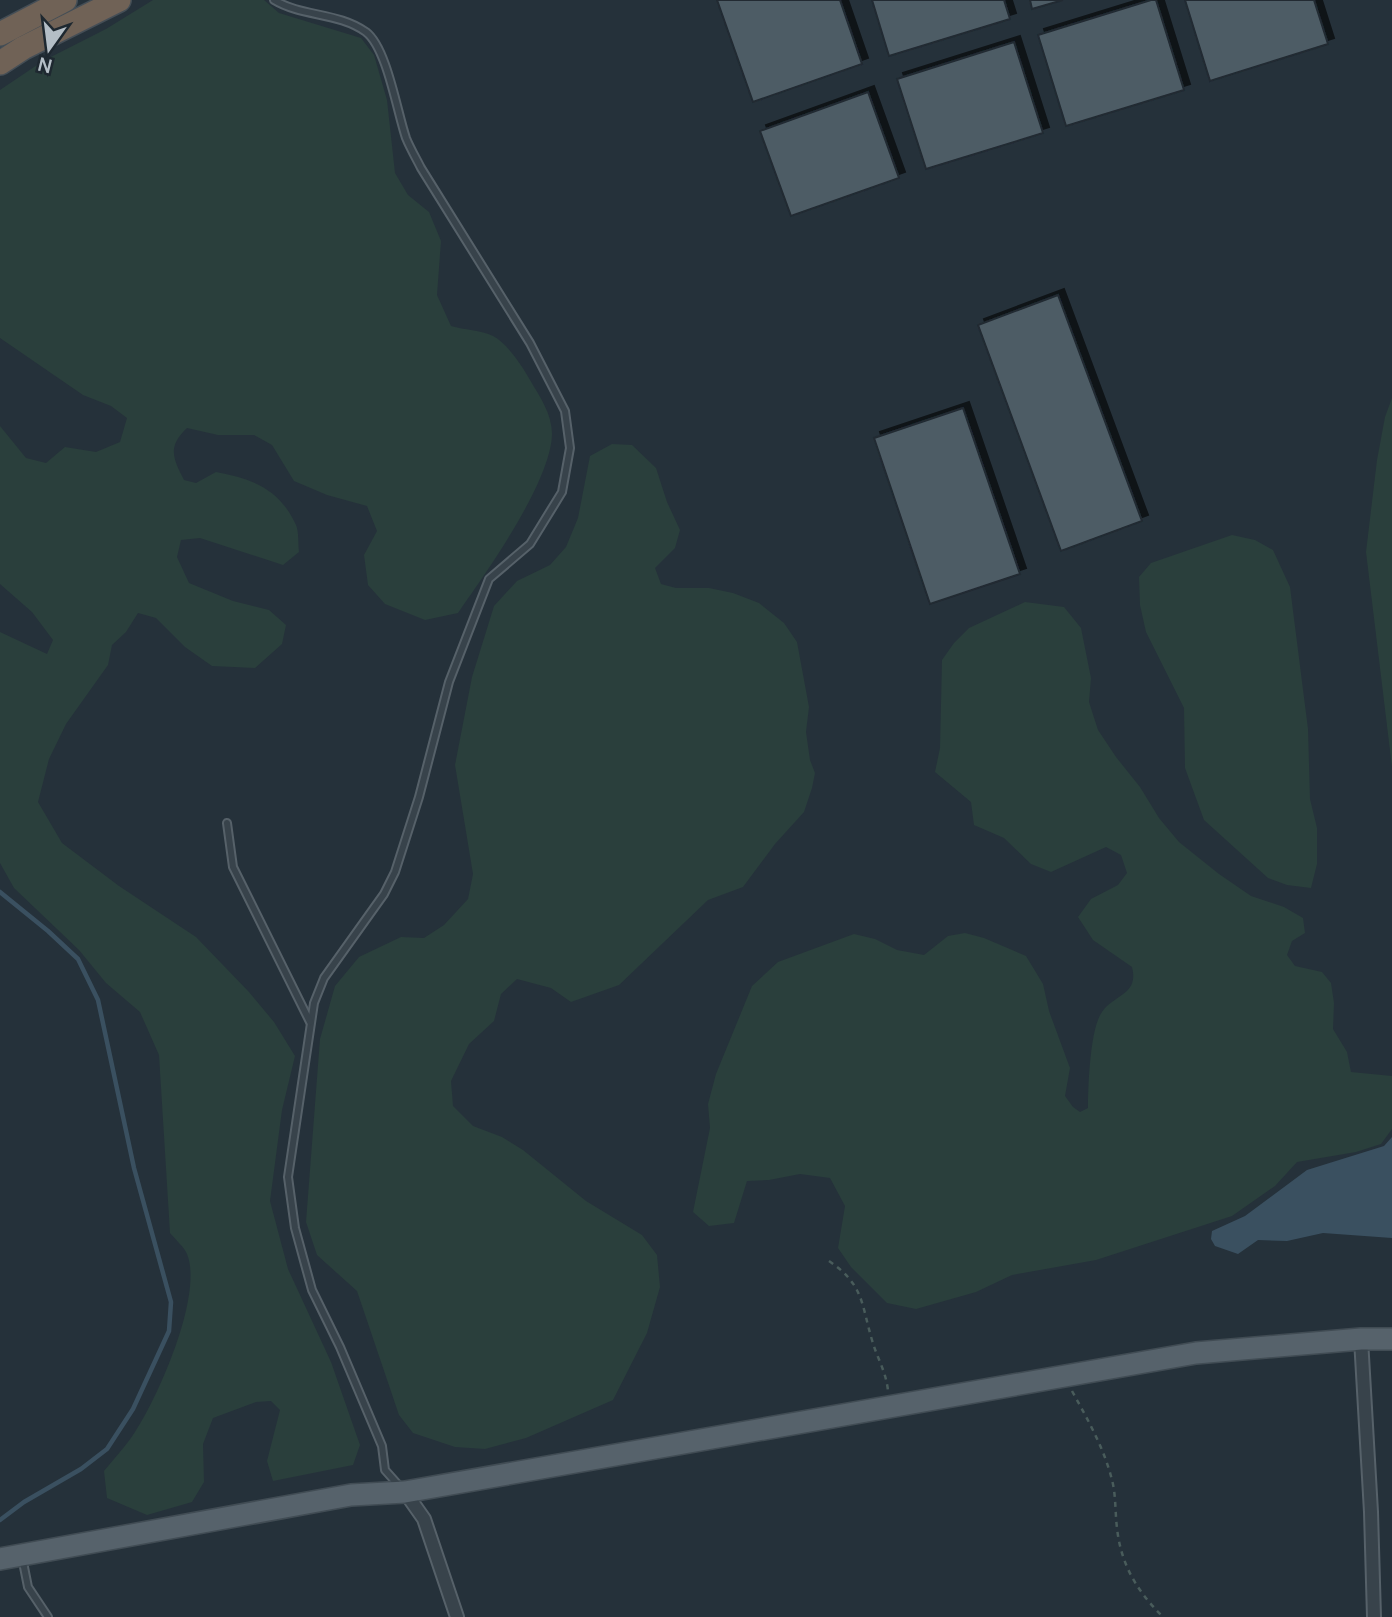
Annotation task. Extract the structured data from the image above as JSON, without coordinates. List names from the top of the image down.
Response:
{
  "north": "bottom"
}
